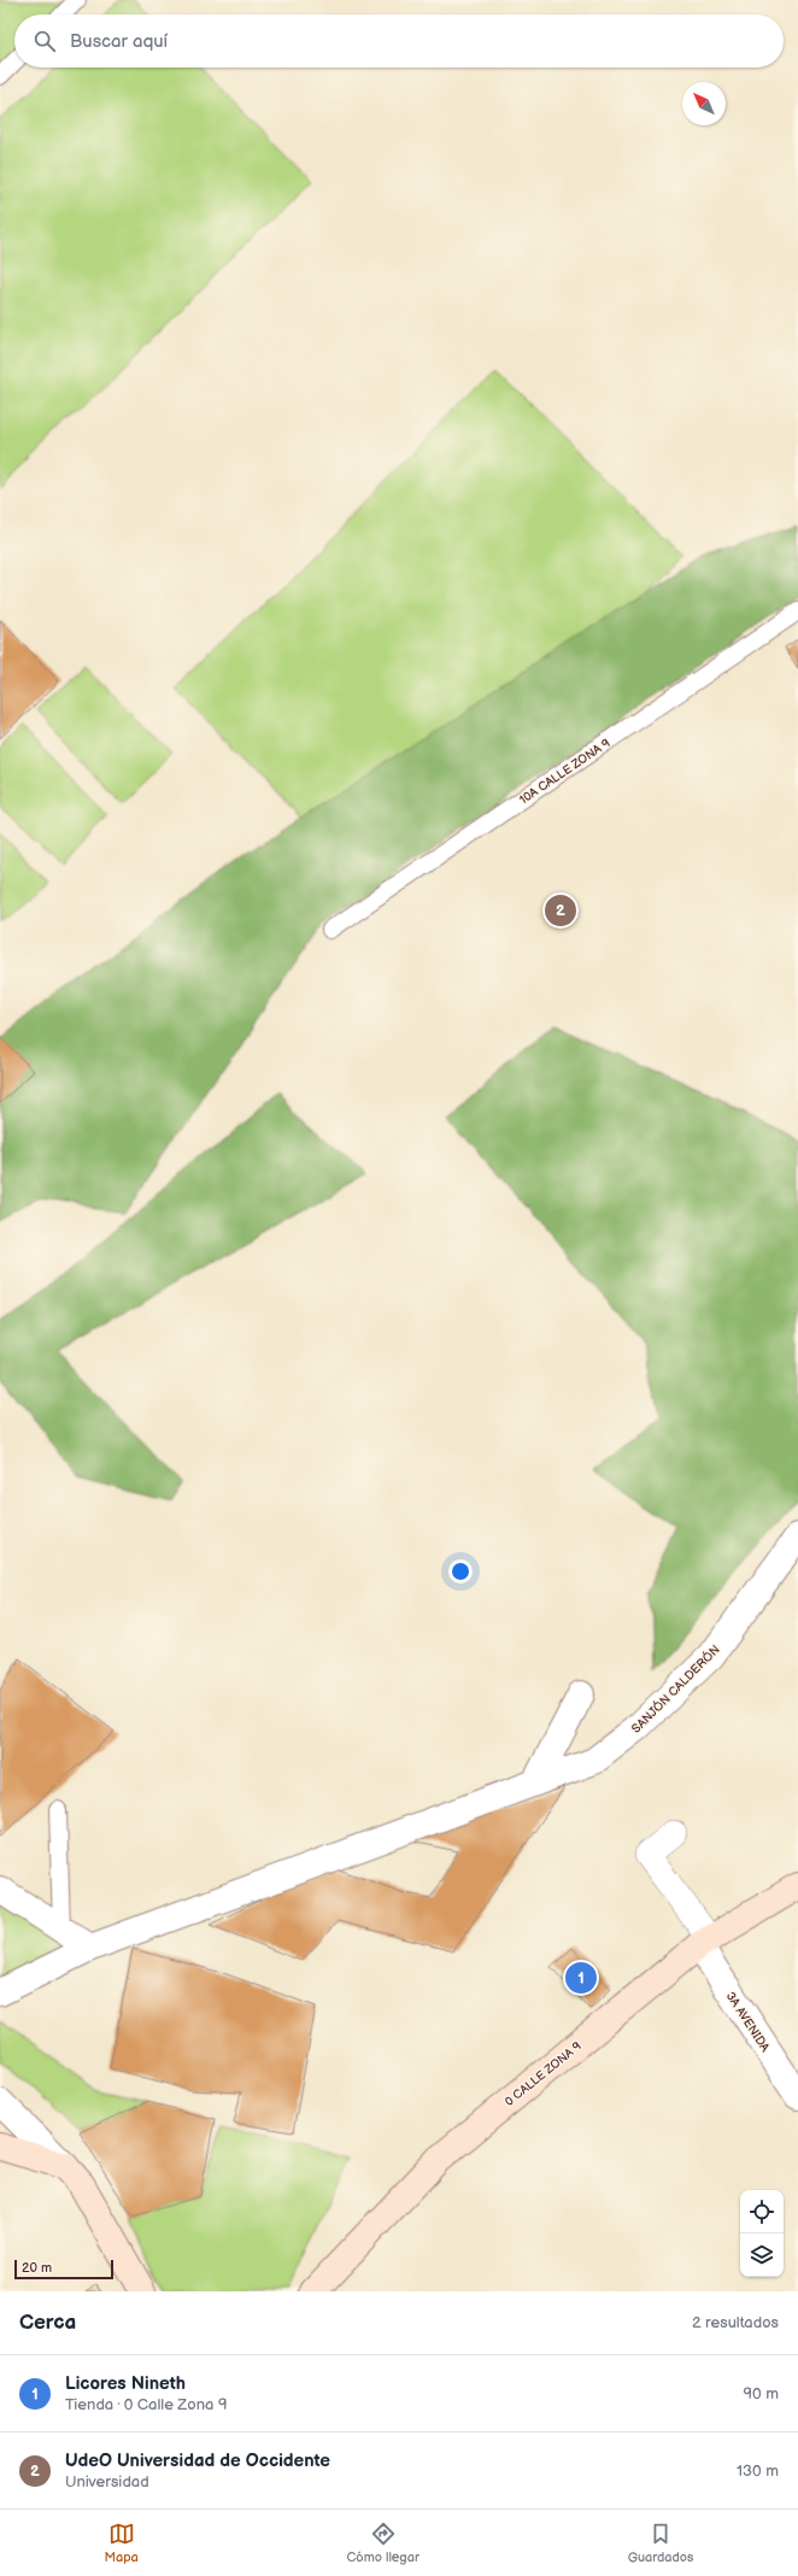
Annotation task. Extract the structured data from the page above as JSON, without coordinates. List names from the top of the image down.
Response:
{
  "streets": {
    "main road": ["0 CALLE ZONA 9"],
    "street": ["SANJÓN CALDERÓN", "3A AVENIDA"],
    "lane": ["10A CALLE ZONA 9"]
  },
  "crossings": [
    ["3A AVENIDA", "0 CALLE ZONA 9"]
  ],
  "scale_bar": "20 m",
  "north": "top left",
  "page": {
    "search": "Buscar aquí",
    "pins": ["2", "1"],
    "scale": "20 m",
    "heading": ["Cerca", "2 resultados"],
    "list": [
      {
        "mark": "1",
        "name": "Licores Nineth",
        "note": "Tienda · 0 Calle Zona 9",
        "value": "90 m"
      },
      {
        "mark": "2",
        "name": "UdeO Universidad de Occidente",
        "note": "Universidad",
        "value": "130 m"
      }
    ],
    "nav": ["Mapa", "Cómo llegar", "Guardados"]
  }
}
